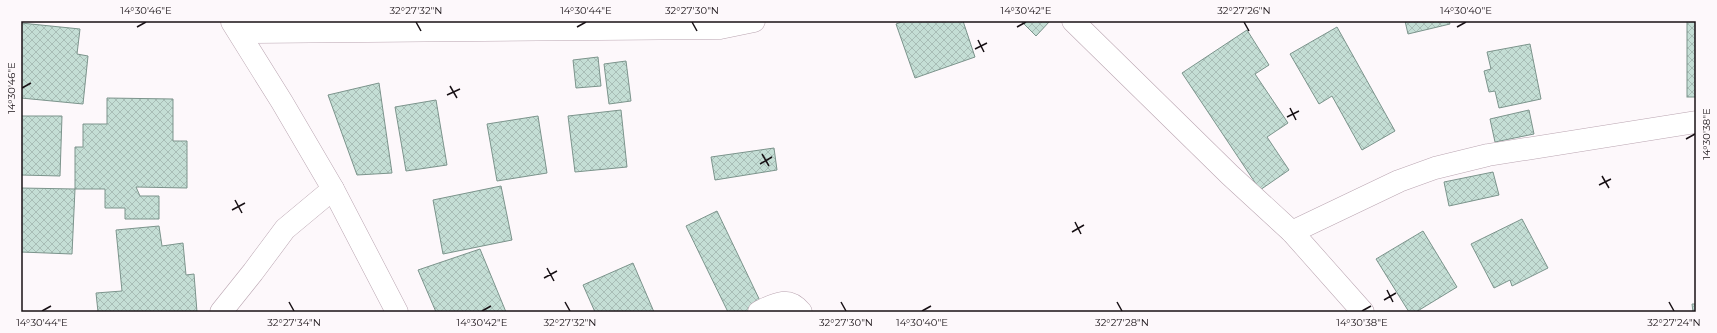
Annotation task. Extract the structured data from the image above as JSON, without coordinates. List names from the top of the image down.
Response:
{
  "coordinates": [
    "14°30'46\"E",
    "32°27'32\"N",
    "14°30'44\"E",
    "32°27'30\"N",
    "14°30'42\"E",
    "32°27'26\"N",
    "14°30'40\"E",
    "14°30'38\"E",
    "32°27'34\"N",
    "32°27'28\"N",
    "32°27'24\"N"
  ]
}
